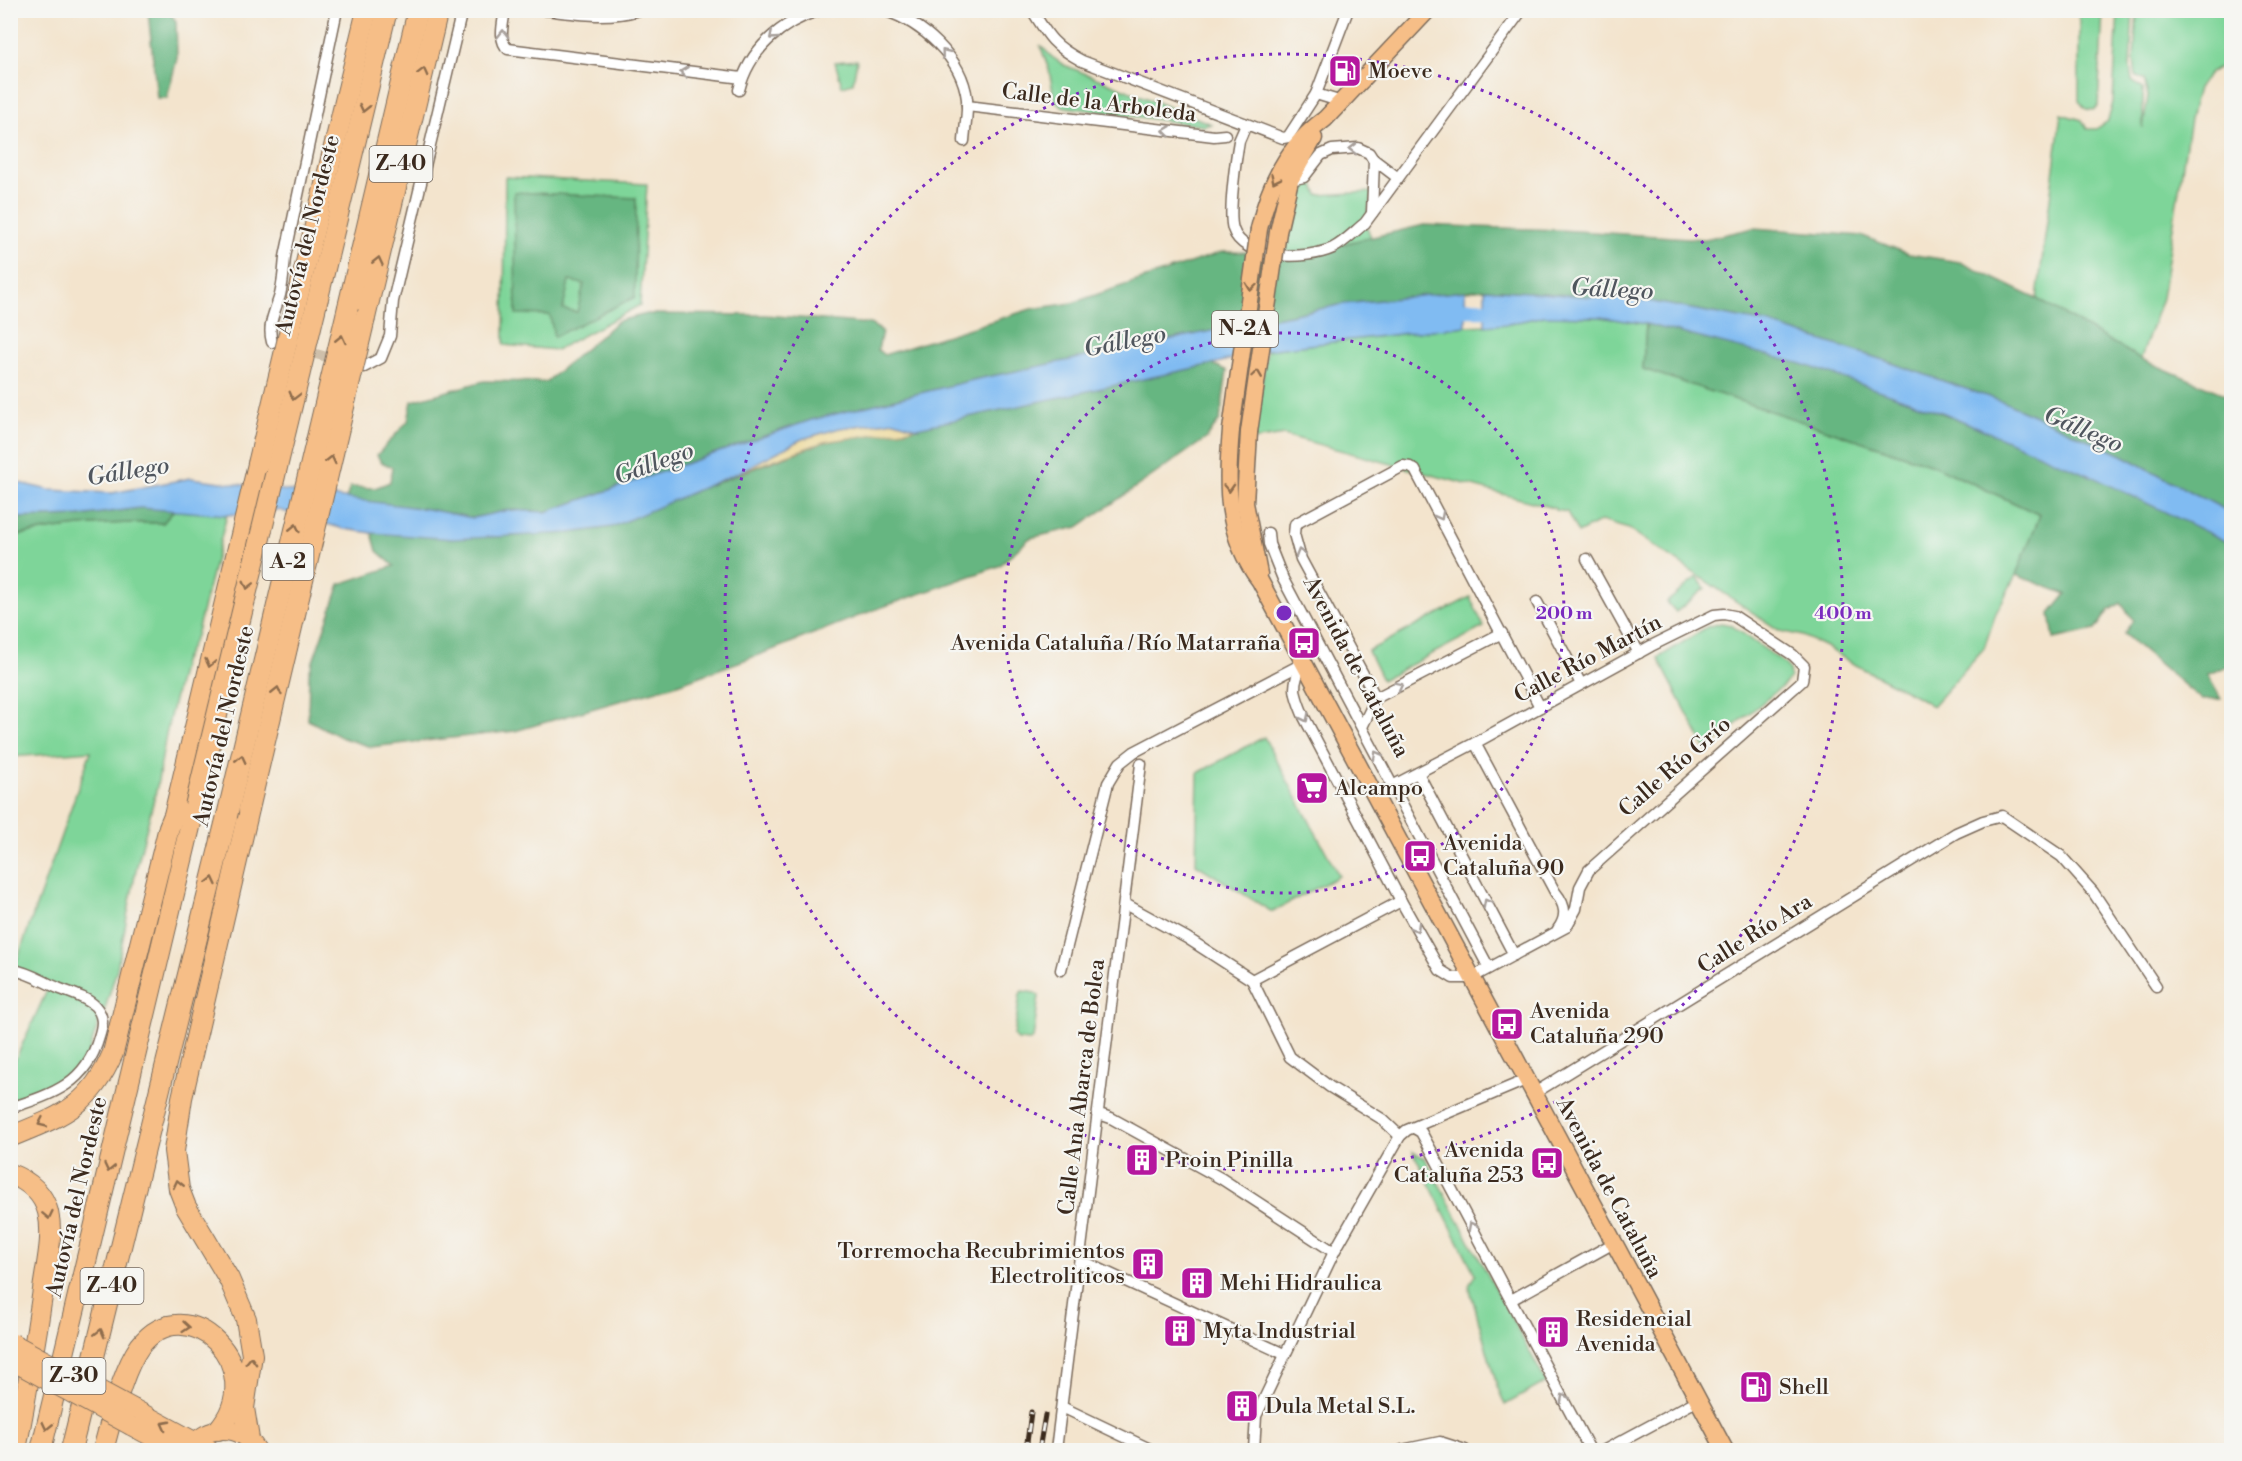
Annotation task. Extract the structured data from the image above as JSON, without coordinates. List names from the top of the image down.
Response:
{
  "streets": {
    "highway": [
      "Z-40",
      "Autovía del Nordeste",
      "A-2",
      "Z-30"
    ],
    "main road": ["N-2A", "Avenida de Cataluña"],
    "street": [
      "Calle de la Arboleda",
      "Calle Río Martín",
      "Calle Río Grío",
      "Calle Río Ara",
      "Calle Ana Abarca de Bolea"
    ]
  },
  "crossings": [
    ["Z-40", "Autovía del Nordeste"],
    ["Calle Río Martín", "Avenida de Cataluña"],
    ["Calle Río Martín", "Calle Río Grío"],
    ["Avenida de Cataluña", "Calle Río Grío"],
    ["Avenida de Cataluña", "Calle Río Ara"]
  ],
  "water": ["Gállego"],
  "places": {
    "fuel station": ["Moeve", "Shell"],
    "bus stop": [
      "Avenida Cataluña / Río Matarraña",
      "Avenida Cataluña 90",
      "Avenida Cataluña 290",
      "Avenida Cataluña 253"
    ],
    "supermarket": ["Alcampo"],
    "building": [
      "Proin Pinilla",
      "Torremocha Recubrimientos Electroliticos",
      "Mehi Hidraulica",
      "Myta Industrial",
      "Residencial Avenida",
      "Dula Metal S.L."
    ]
  },
  "rings": ["200 m", "400 m"]
}
